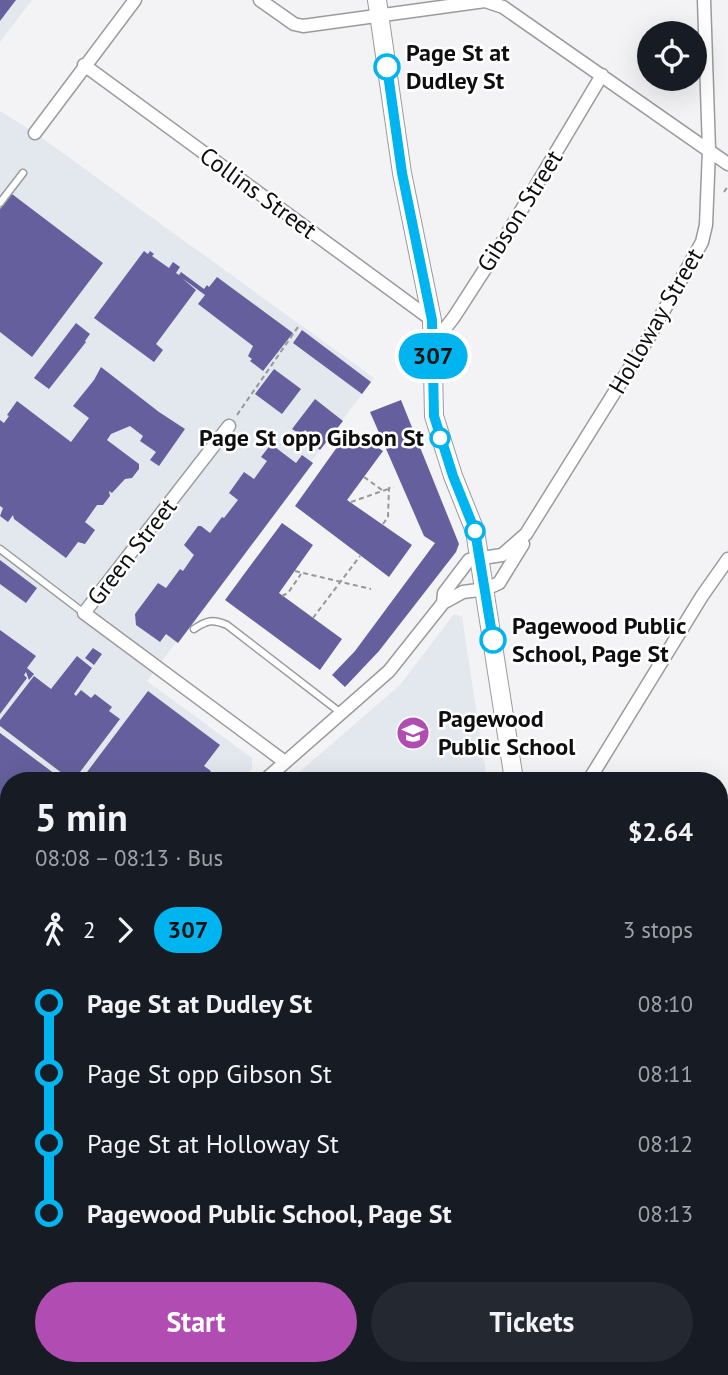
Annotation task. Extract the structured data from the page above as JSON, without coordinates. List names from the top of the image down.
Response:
{
  "streets": {
    "street": [
      "Collins Street",
      "Gibson Street",
      "Holloway Street",
      "Green Street"
    ]
  },
  "crossings": [
    ["Holloway Street", "Green Street"]
  ],
  "places": {
    "other": ["Page St at Dudley St", "Page St opp Gibson St", "Pagewood Public School, Page St"],
    "school or university": ["Pagewood Public School"]
  },
  "lines": ["bus line 307"],
  "page": {
    "on_map": "307",
    "heading": ["5 min", "08:08 – 08:13 · Bus", "$2.64"],
    "legs": ["2", "307", "3 stops"],
    "list": [
      {
        "name": "Page St at Dudley St",
        "value": "08:10"
      },
      {
        "name": "Page St opp Gibson St",
        "value": "08:11"
      },
      {
        "name": "Page St at Holloway St",
        "value": "08:12"
      },
      {
        "name": "Pagewood Public School, Page St",
        "value": "08:13"
      }
    ],
    "buttons": ["Start", "Tickets"]
  }
}
